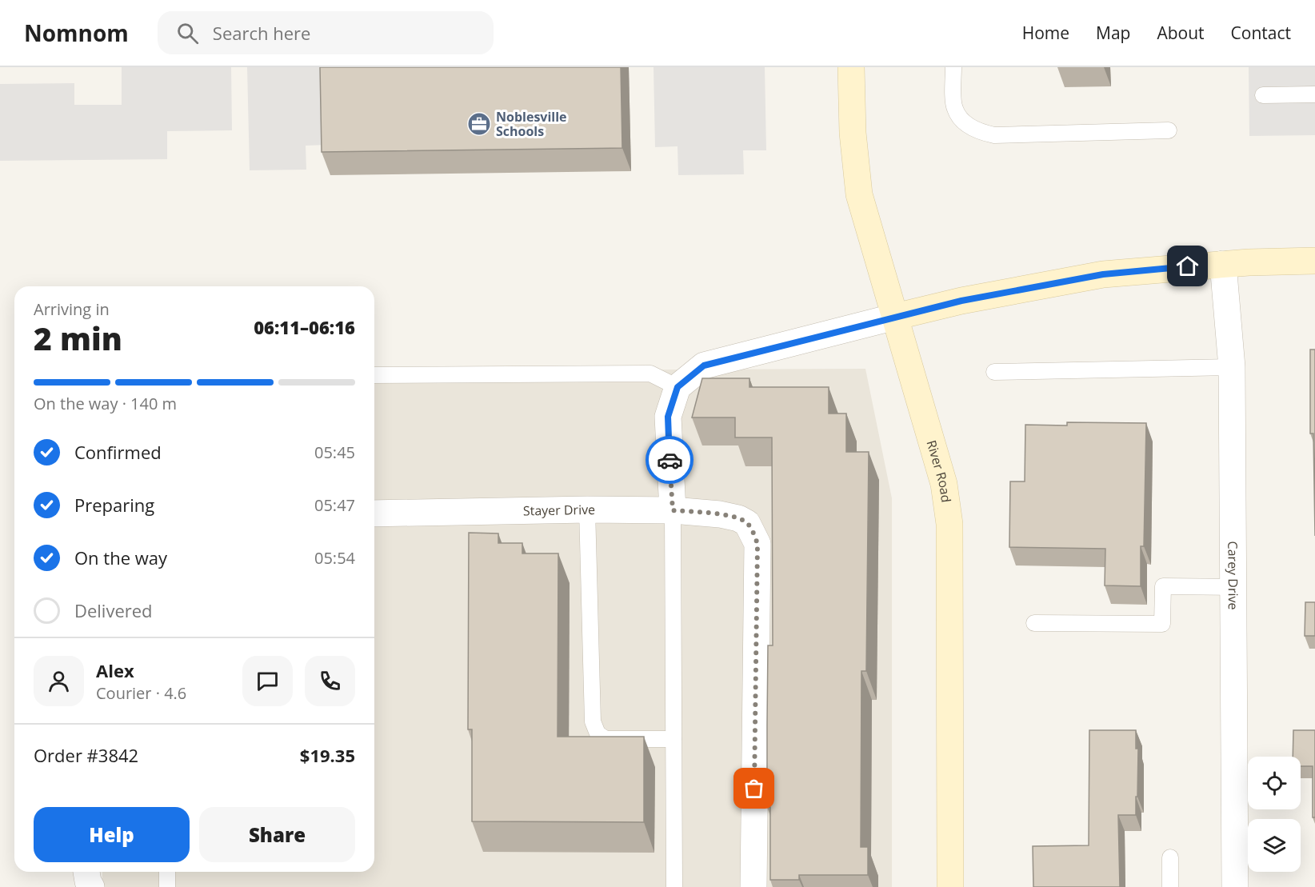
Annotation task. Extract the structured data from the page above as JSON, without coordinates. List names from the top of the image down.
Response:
{
  "streets": {
    "main road": ["River Road"],
    "street": ["Stayer Drive", "Carey Drive"]
  },
  "places": {
    "office": ["Noblesville Schools"]
  },
  "page": {
    "header": "Nomnom",
    "search": "Search here",
    "nav": [
      "Home",
      "Map",
      "About",
      "Contact"
    ],
    "heading": ["2 min", "Arriving in", "06:11–06:16"],
    "panel": [
      "Alex",
      "Courier · 4.6",
      "Order #3842",
      "$19.35"
    ],
    "bar": "On the way · 140 m",
    "list": [
      ["Confirmed", "05:45"],
      ["Preparing", "05:47"],
      ["On the way", "05:54"],
      "Delivered"
    ],
    "buttons": ["Help", "Share"]
  }
}
